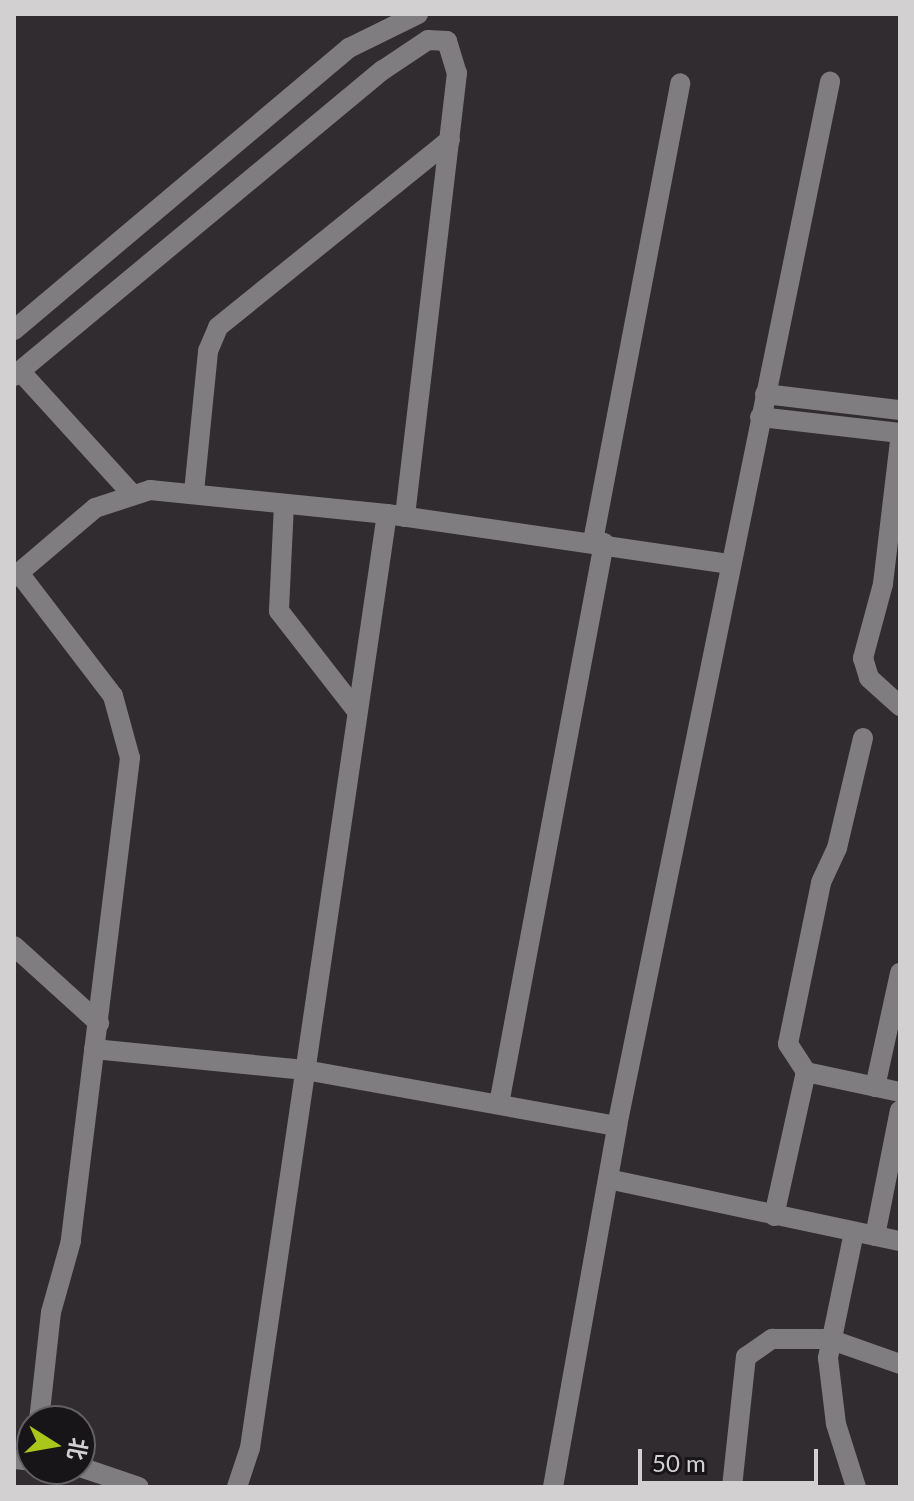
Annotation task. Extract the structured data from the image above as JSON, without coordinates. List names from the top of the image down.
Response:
{
  "scale_bar": "50 m",
  "north": "right"
}
